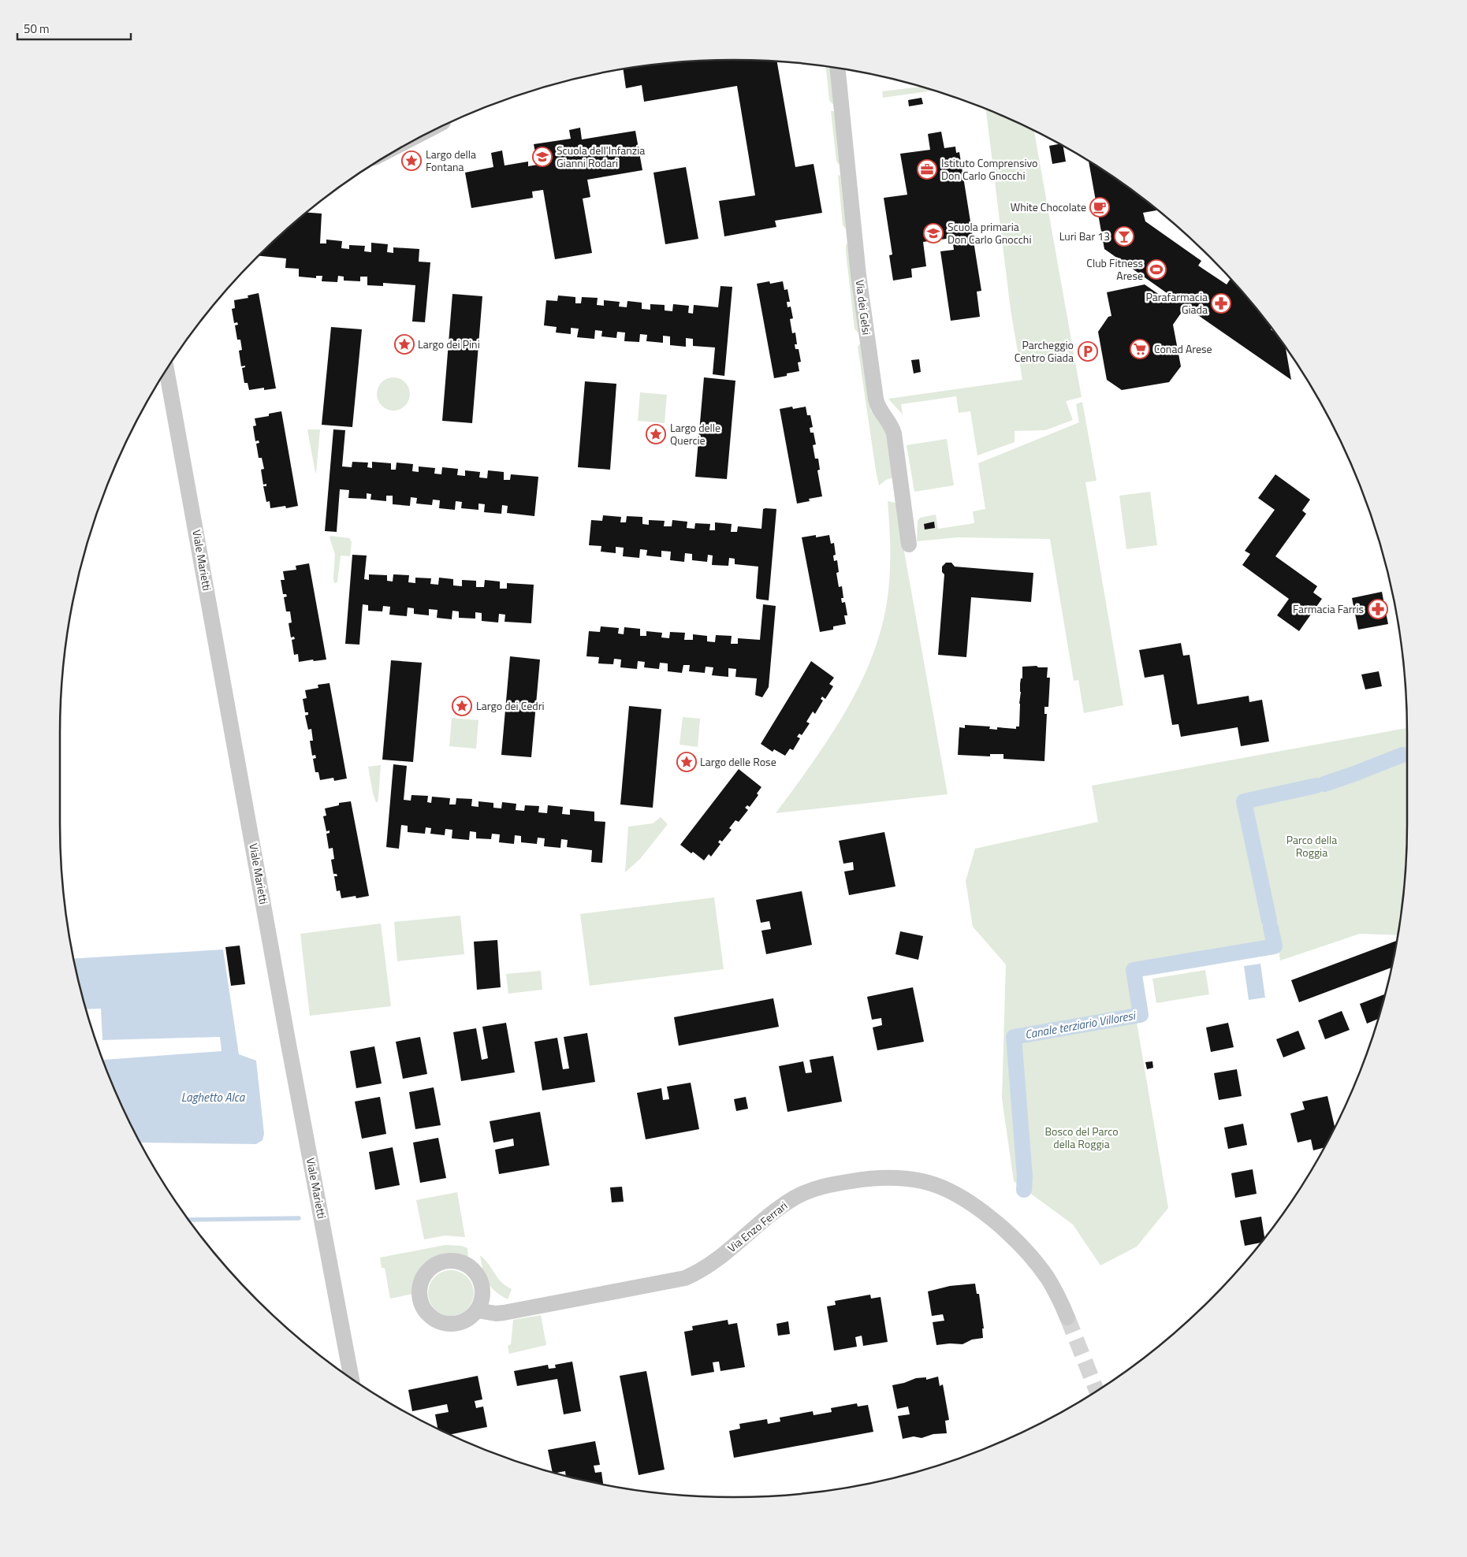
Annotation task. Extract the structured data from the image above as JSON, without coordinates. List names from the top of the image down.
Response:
{
  "streets": {
    "street": ["Via dei Gelsi", "Viale Marietti", "Via Enzo Ferrari"]
  },
  "water": ["Canale terziario Villoresi", "Laghetto Alca"],
  "parks": ["Parco della Roggia", "Bosco del Parco della Roggia"],
  "places": {
    "school or university": ["Scuola dell'Infanzia Gianni Rodari", "Scuola primaria Don Carlo Gnocchi"],
    "place": [
      "Largo della Fontana",
      "Largo dei Pini",
      "Largo delle Quercie",
      "Largo dei Cedri",
      "Largo delle Rose"
    ],
    "office": ["Istituto Comprensivo Don Carlo Gnocchi"],
    "cafe": ["White Chocolate"],
    "bar": ["Luri Bar 13"],
    "sports": ["Club Fitness Arese"],
    "pharmacy": ["Parafarmacia Giada", "Farmacia Farris"],
    "supermarket": ["Conad Arese"],
    "parking": ["Parcheggio Centro Giada"]
  },
  "scale_bar": "50 m"
}
